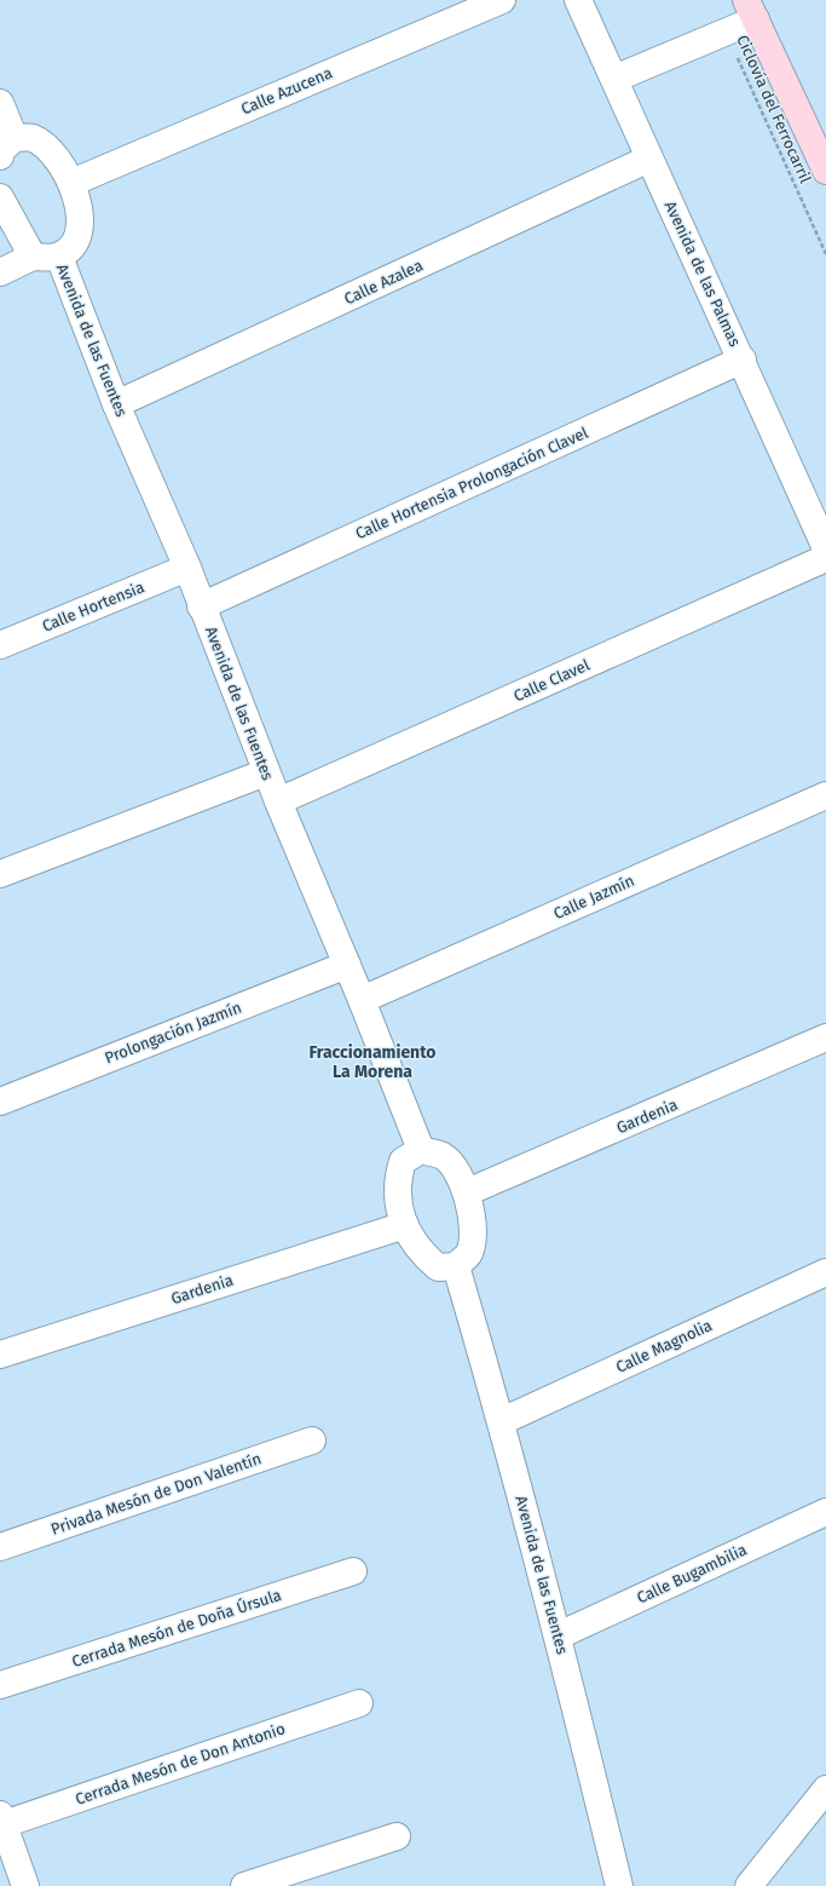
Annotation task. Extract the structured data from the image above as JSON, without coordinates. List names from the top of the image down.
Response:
{
  "streets": {
    "street": [
      "Calle Azucena",
      "Avenida de las Palmas",
      "Calle Azalea",
      "Avenida de las Fuentes",
      "Calle Hortensia Prolongación Clavel",
      "Calle Hortensia",
      "Calle Clavel",
      "Calle Jazmín",
      "Prolongación Jazmín",
      "Gardenia",
      "Calle Magnolia",
      "Privada Mesón de Don Valentín",
      "Calle Bugambilia",
      "Cerrada Mesón de Doña Úrsula",
      "Cerrada Mesón de Don Antonio"
    ],
    "path": ["Ciclovía del Ferrocarril"]
  },
  "crossings": [
    ["Avenida de las Palmas", "Calle Azalea"],
    ["Avenida de las Palmas", "Calle Hortensia Prolongación Clavel"],
    ["Calle Azalea", "Avenida de las Fuentes"],
    ["Avenida de las Fuentes", "Calle Hortensia Prolongación Clavel"],
    ["Avenida de las Fuentes", "Calle Hortensia"],
    ["Avenida de las Fuentes", "Calle Clavel"],
    ["Avenida de las Fuentes", "Calle Jazmín"],
    ["Avenida de las Fuentes", "Prolongación Jazmín"],
    ["Avenida de las Fuentes", "Gardenia"],
    ["Avenida de las Fuentes", "Calle Magnolia"],
    ["Avenida de las Fuentes", "Calle Bugambilia"]
  ],
  "districts": ["Fraccionamiento La Morena"]
}
